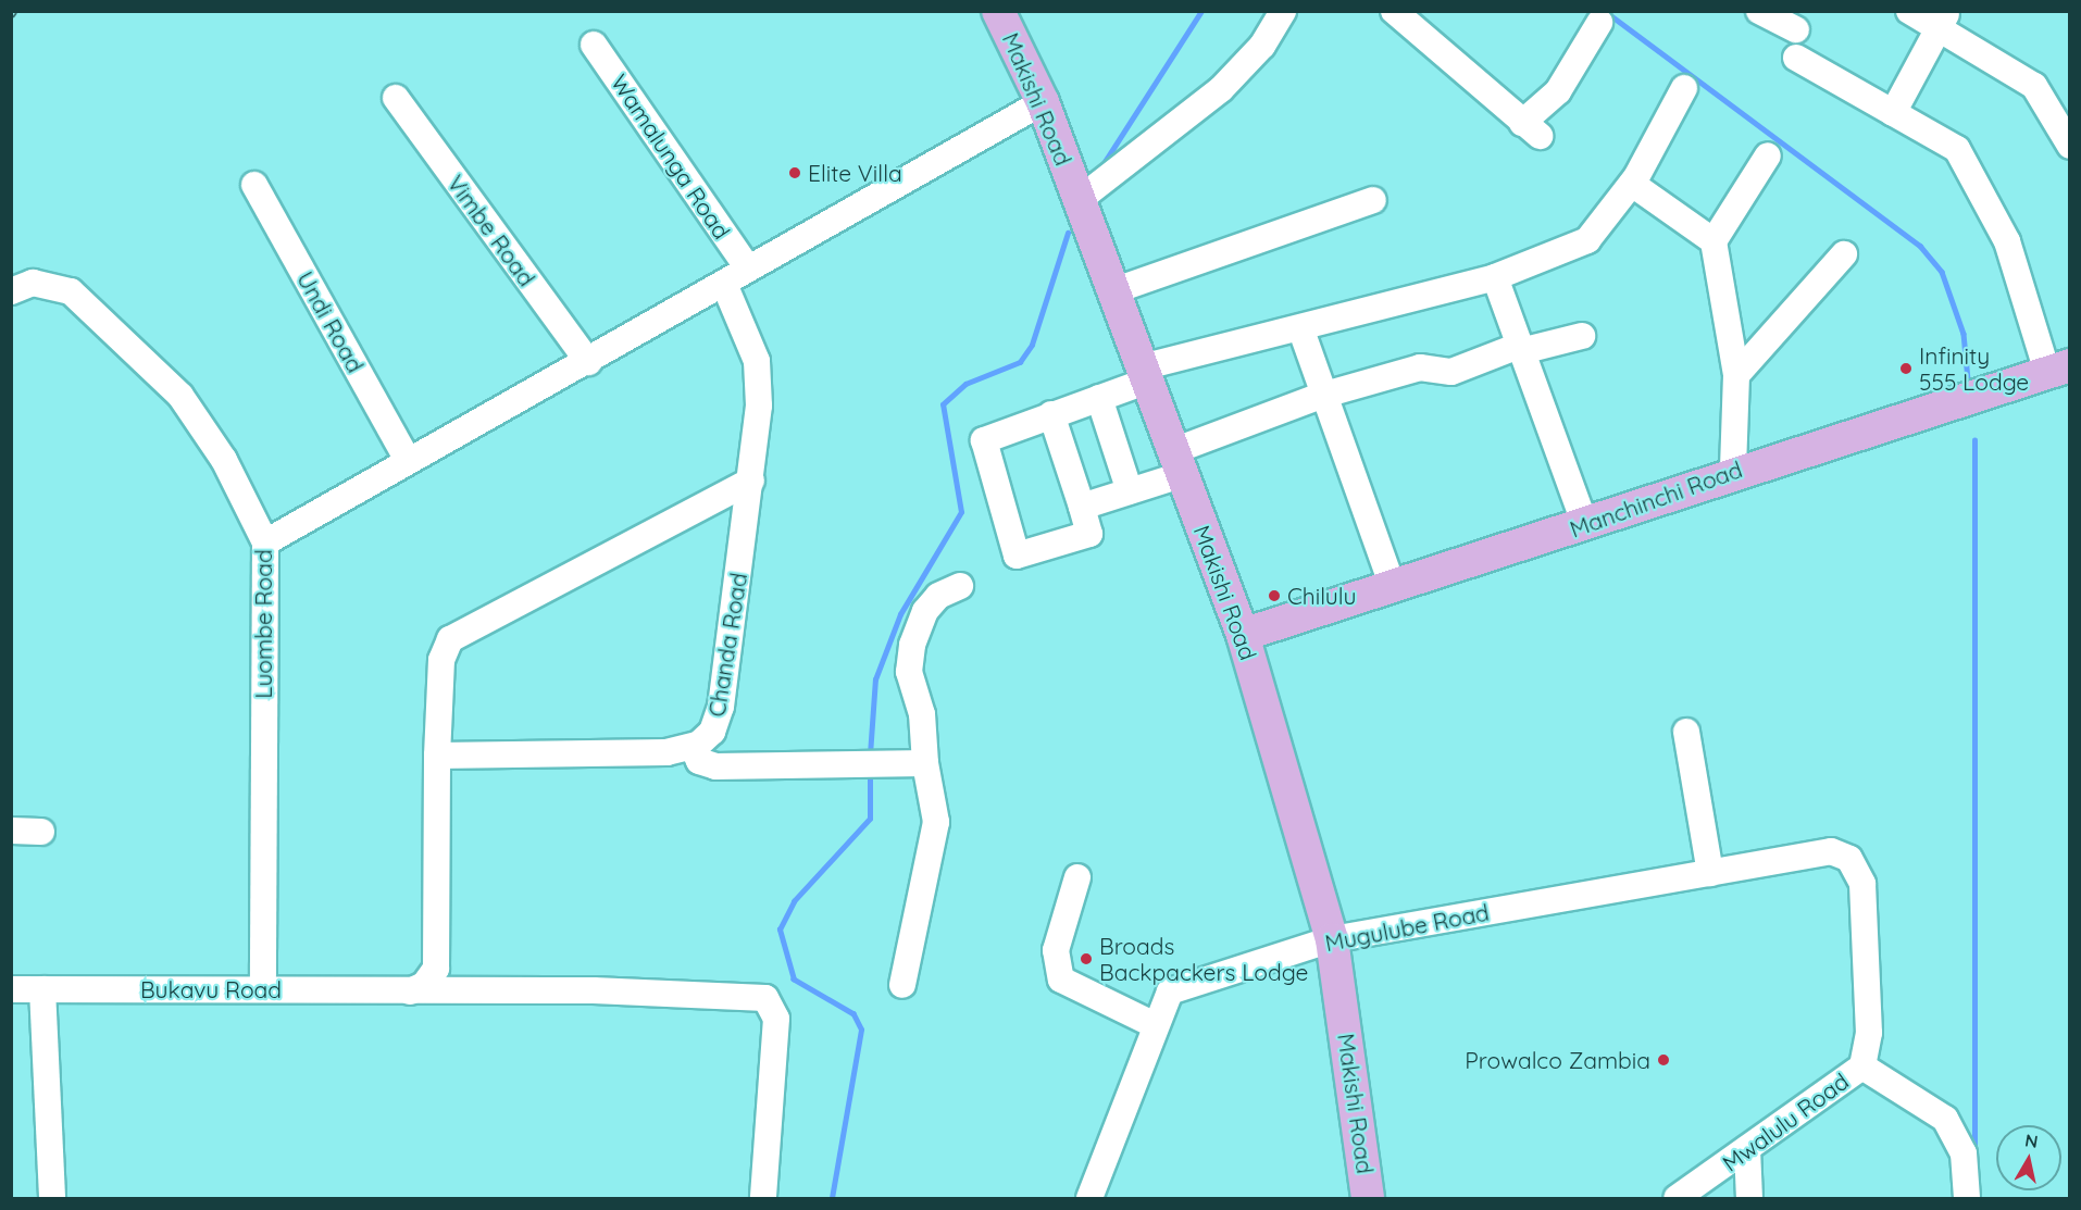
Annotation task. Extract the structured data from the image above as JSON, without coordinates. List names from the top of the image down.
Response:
{
  "streets": {
    "main road": ["Makishi Road", "Manchinchi Road"],
    "street": [
      "Wamalunga Road",
      "Vimbe Road",
      "Undi Road",
      "Luombe Road",
      "Chanda Road",
      "Mugulube Road",
      "Bukavu Road",
      "Mwalulu Road"
    ]
  },
  "crossings": [
    ["Makishi Road", "Manchinchi Road"],
    ["Makishi Road", "Mugulube Road"],
    ["Luombe Road", "Bukavu Road"],
    ["Mugulube Road", "Mwalulu Road"]
  ],
  "places": [
    "Elite Villa",
    "Infinity 555 Lodge",
    "Chilulu",
    "Broads Backpackers Lodge",
    "Prowalco Zambia"
  ],
  "north": "top"
}
